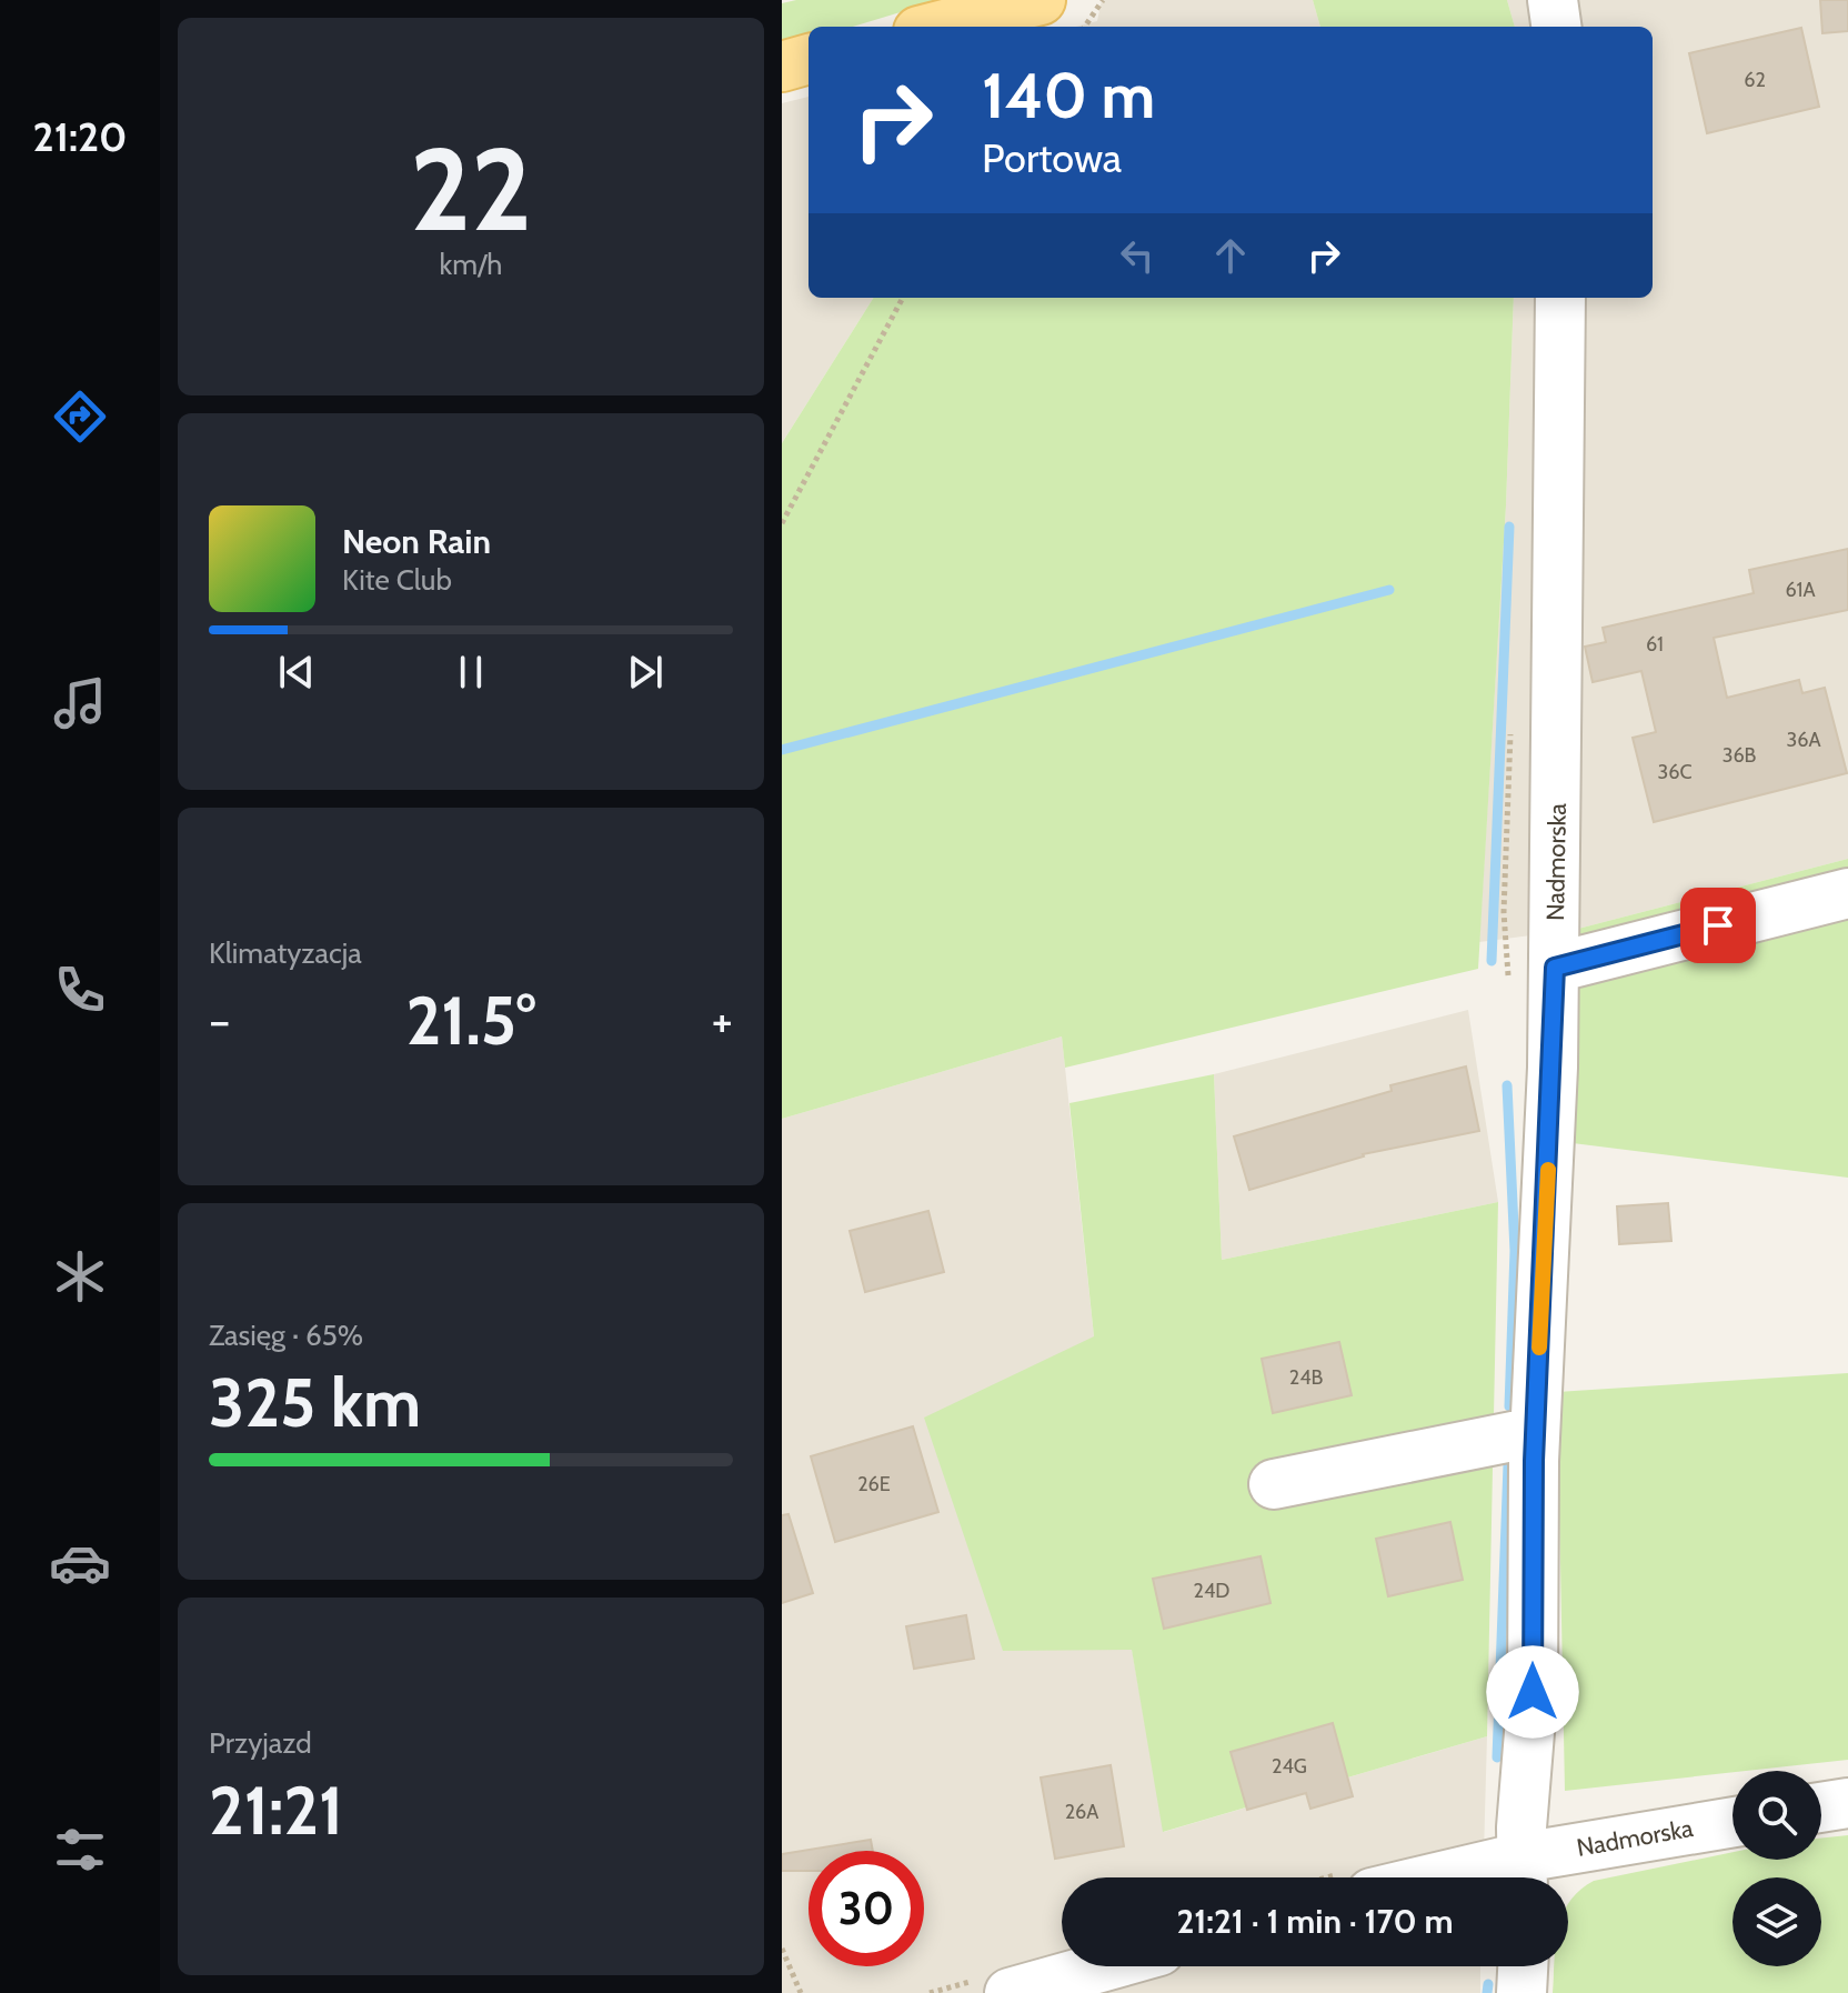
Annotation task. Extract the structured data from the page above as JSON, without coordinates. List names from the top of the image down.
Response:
{
  "streets": {
    "street": ["Nadmorska"]
  },
  "house_numbers": [
    "62",
    "61A",
    "61",
    "36A",
    "36B",
    "36C",
    "24B",
    "26E",
    "24D",
    "24G",
    "26A"
  ],
  "page": {
    "tabs": "21:20",
    "tile": [
      ["22", "km/h"],
      "Klimatyzacja",
      ["Zasięg · 65%", "325 km"],
      ["Przyjazd", "21:21"]
    ],
    "turn": ["140 m", "Portowa"],
    "song": ["Neon Rain", "Kite Club"],
    "heat": ["−", "21.5°", "+"],
    "limit": "30",
    "trip": "21:21 · 1 min · 170 m"
  }
}
